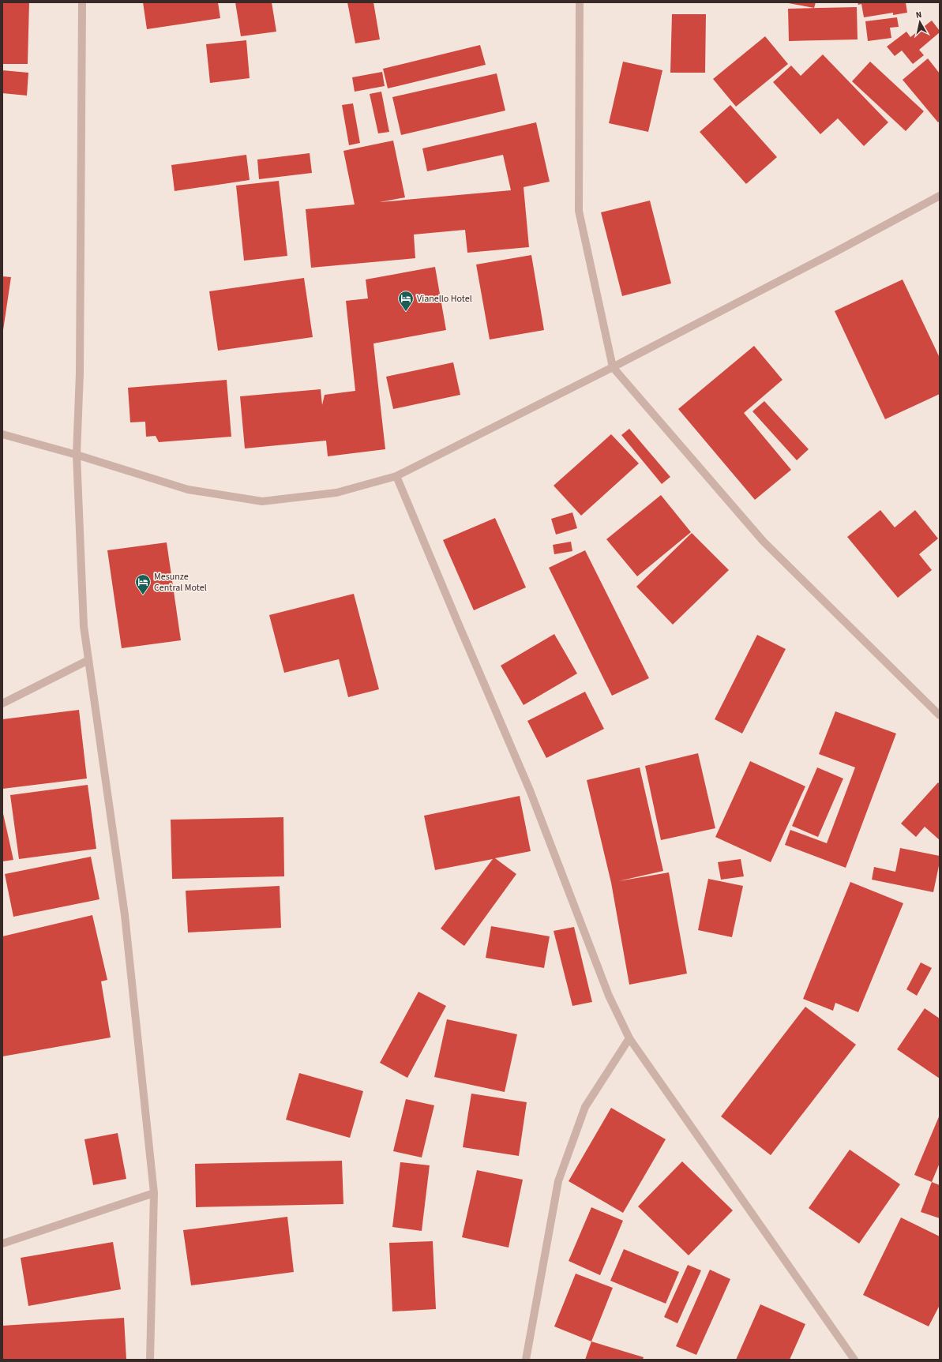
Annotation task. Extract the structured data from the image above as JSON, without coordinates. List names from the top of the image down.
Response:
{
  "places": {
    "hotel": ["Vianello Hotel", "Mesunze Central Motel"]
  },
  "north": "top"
}
